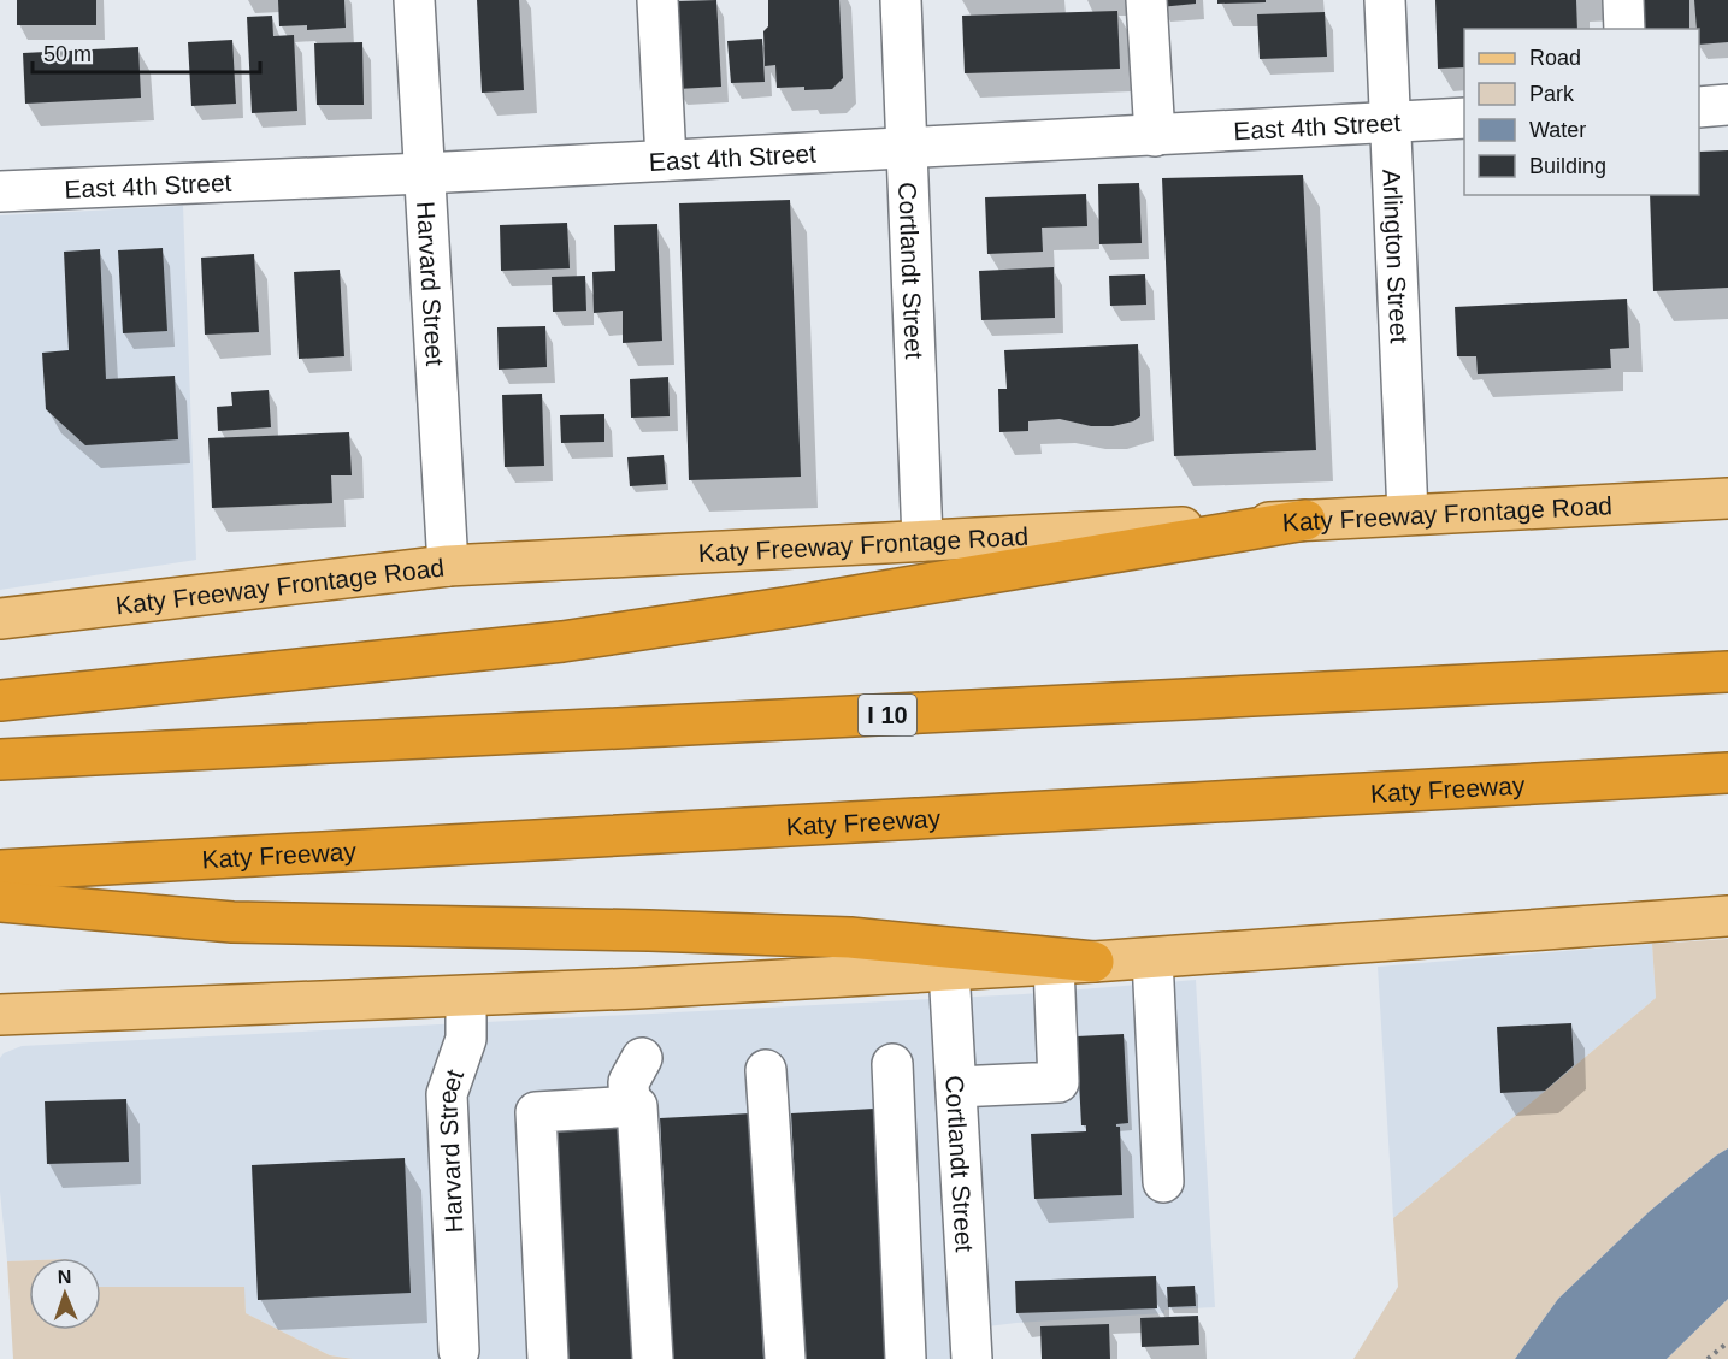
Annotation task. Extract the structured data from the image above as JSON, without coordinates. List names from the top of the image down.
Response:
{
  "streets": {
    "highway": ["I 10", "Katy Freeway"],
    "main road": ["Katy Freeway Frontage Road"],
    "street": [
      "East 4th Street",
      "Arlington Street",
      "Cortlandt Street",
      "Harvard Street"
    ]
  },
  "crossings": [
    ["East 4th Street", "Arlington Street"],
    ["East 4th Street", "Cortlandt Street"],
    ["East 4th Street", "Harvard Street"],
    ["Arlington Street", "Katy Freeway Frontage Road"],
    ["Cortlandt Street", "Katy Freeway Frontage Road"],
    ["Harvard Street", "Katy Freeway Frontage Road"]
  ],
  "legend": [
    "Road",
    "Park",
    "Water",
    "Building"
  ],
  "scale_bar": "50 m",
  "north": "top"
}
